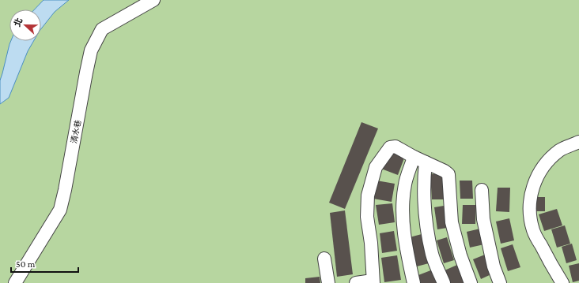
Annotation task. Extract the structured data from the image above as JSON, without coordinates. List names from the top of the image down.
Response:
{
  "streets": {
    "lane": ["清水巷"]
  },
  "scale_bar": "50 m",
  "north": "left"
}
